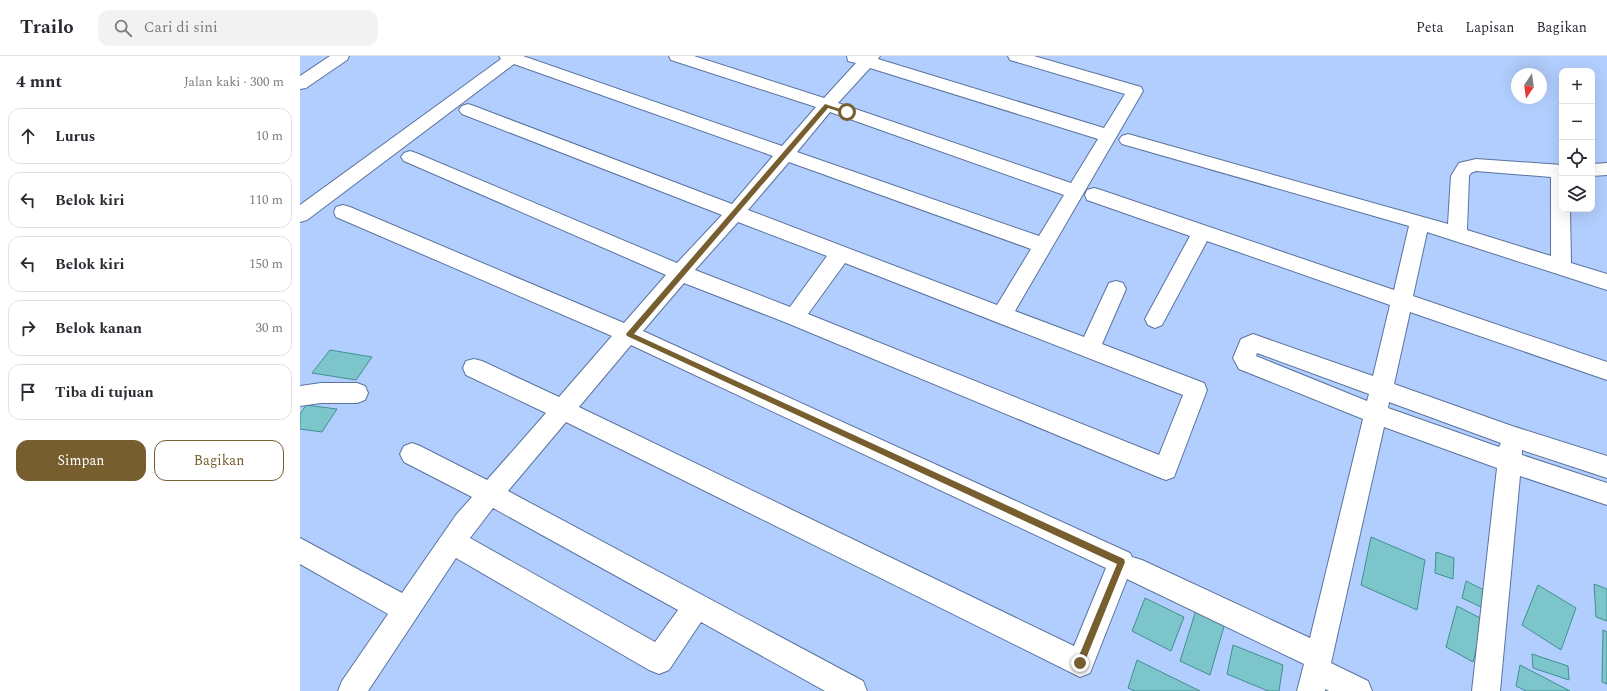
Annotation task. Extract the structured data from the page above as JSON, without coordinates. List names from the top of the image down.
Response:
{
  "north": "bottom",
  "page": {
    "header": "Trailo",
    "search": "Cari di sini",
    "nav": ["Peta", "Lapisan", "Bagikan"],
    "heading": ["4 mnt", "Jalan kaki · 300 m"],
    "map_buttons": ["+", "−"],
    "list": [
      ["Lurus", "10 m"],
      ["Belok kiri", "110 m"],
      ["Belok kiri", "150 m"],
      ["Belok kanan", "30 m"],
      "Tiba di tujuan"
    ],
    "buttons": ["Simpan", "Bagikan"]
  }
}
